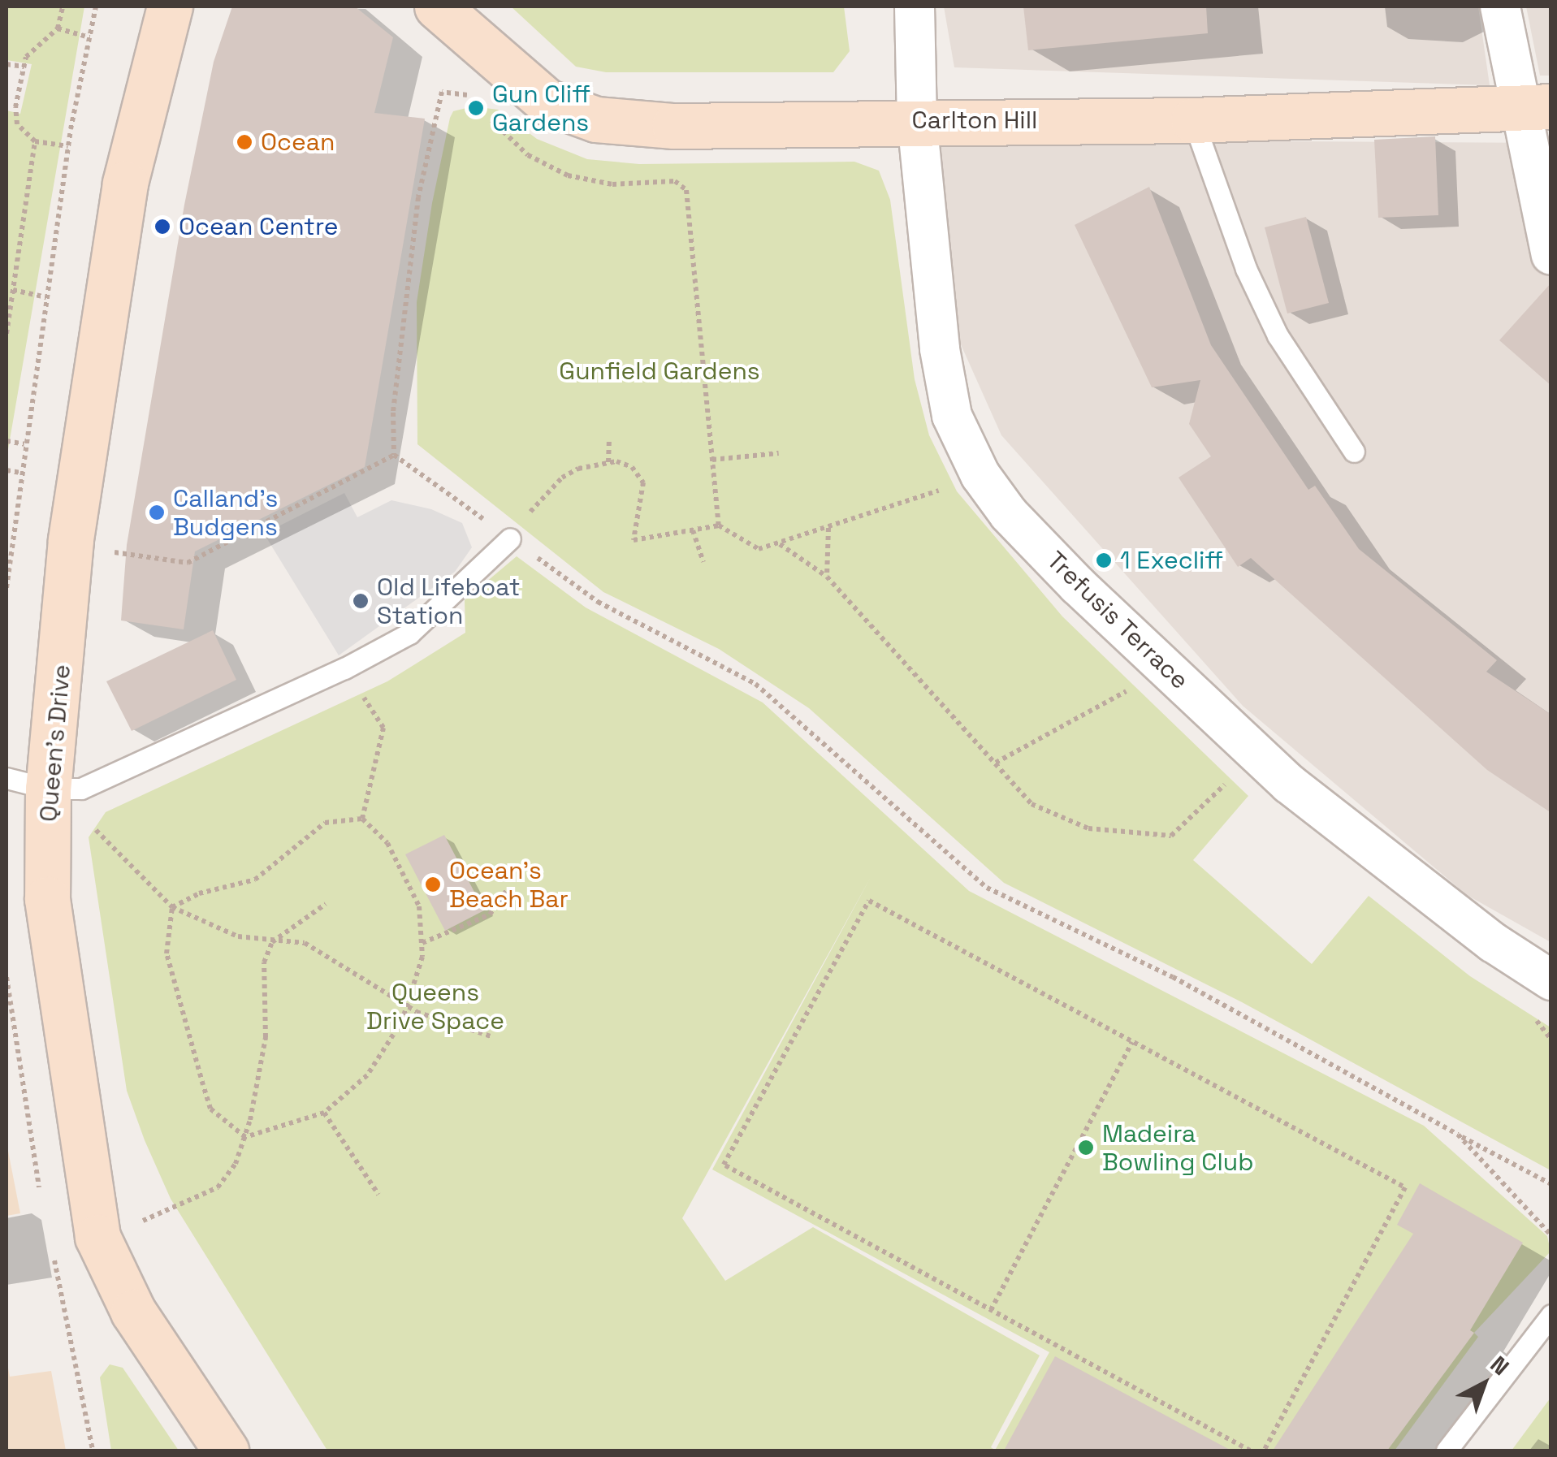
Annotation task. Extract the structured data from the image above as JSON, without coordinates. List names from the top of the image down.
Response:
{
  "streets": {
    "street": ["Carlton Hill", "Trefusis Terrace", "Queen's Drive"]
  },
  "crossings": [
    ["Carlton Hill", "Trefusis Terrace"]
  ],
  "parks": ["Gunfield Gardens", "Queens Drive Space"],
  "places": [
    "Gun Cliff Gardens",
    "Ocean",
    "Ocean Centre",
    "Calland's Budgens",
    "1 Execliff",
    "Old Lifeboat Station",
    "Ocean's Beach Bar",
    "Madeira Bowling Club"
  ],
  "north": "top right"
}
